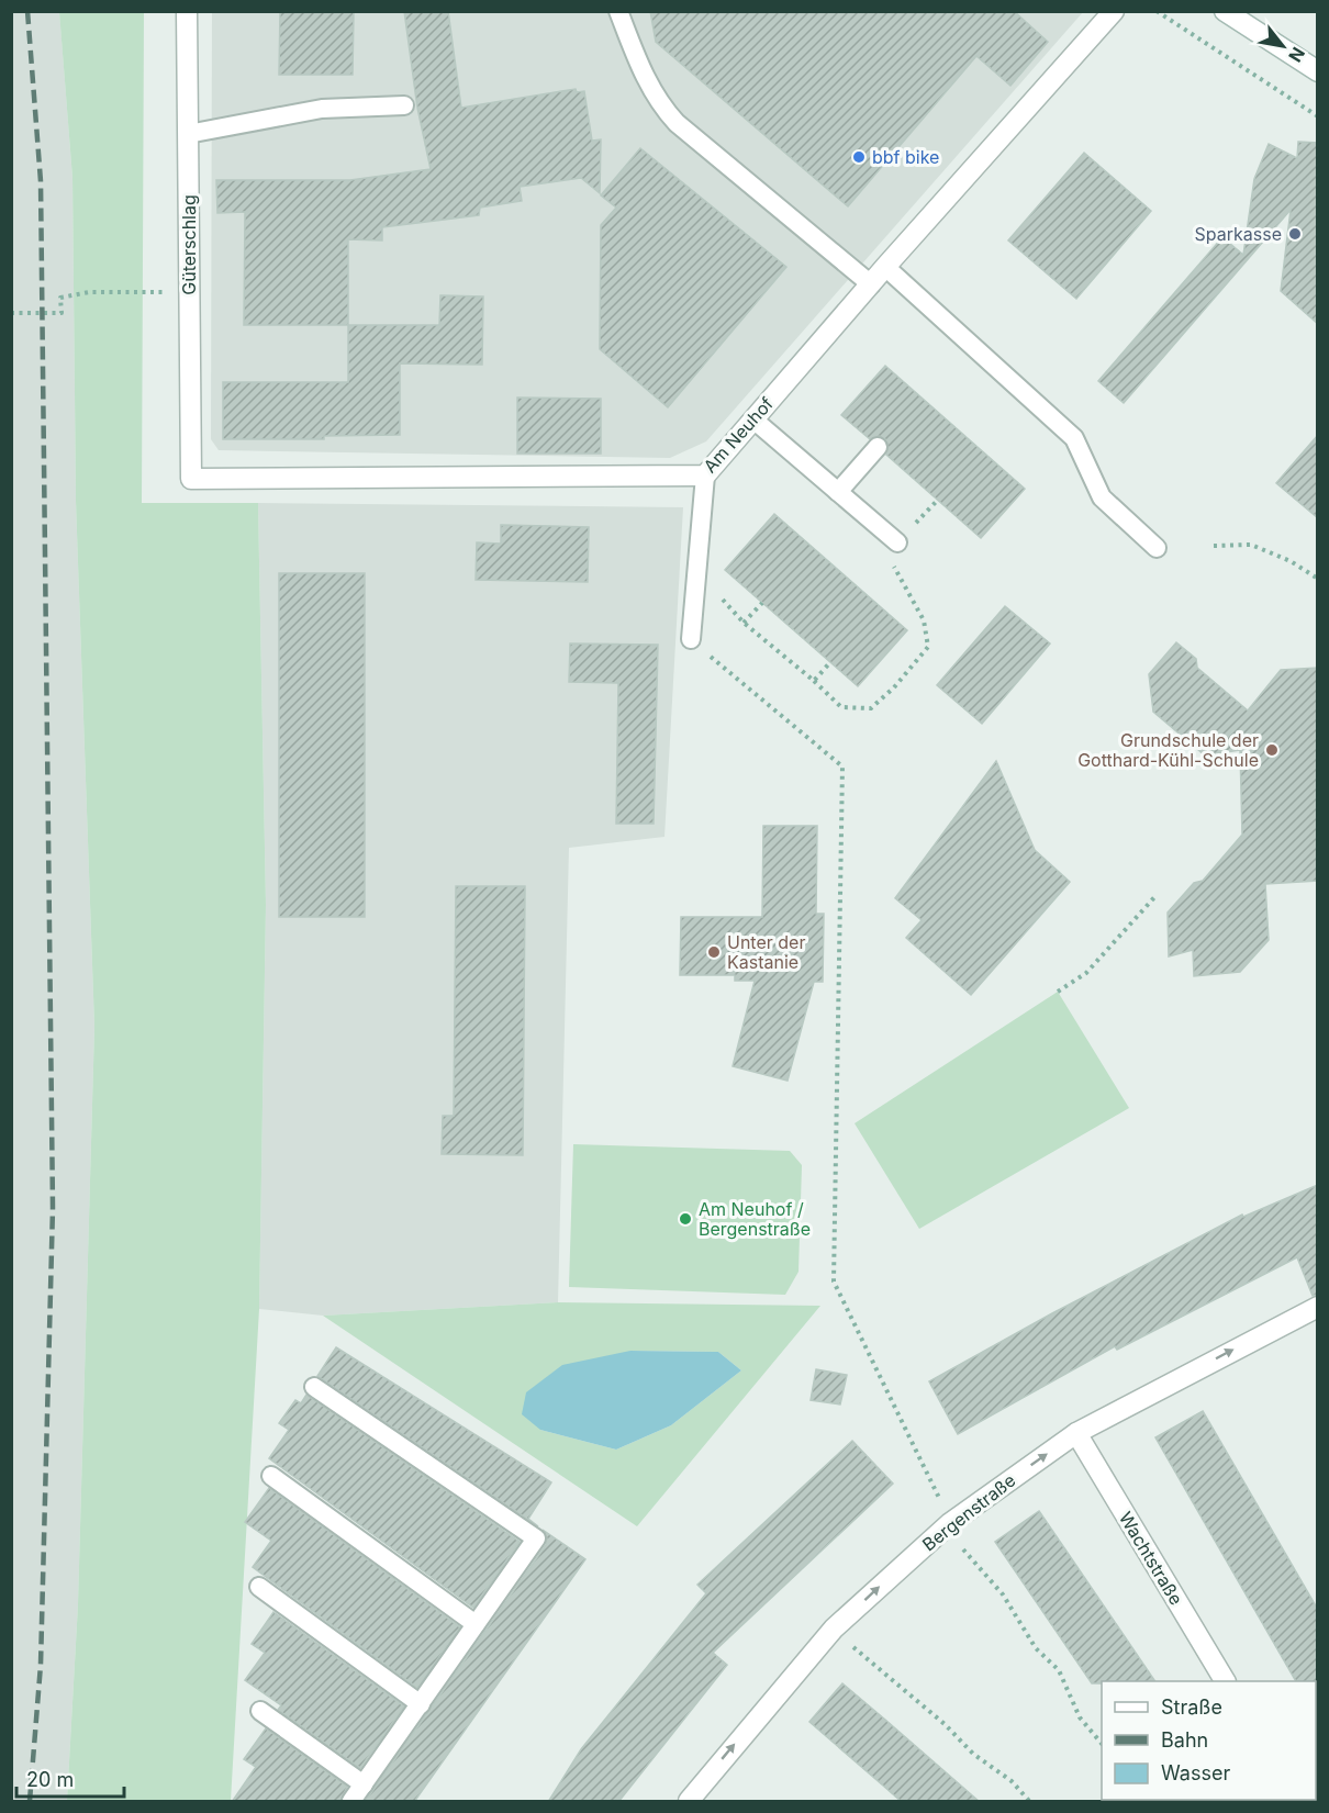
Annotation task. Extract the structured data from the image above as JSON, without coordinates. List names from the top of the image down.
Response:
{
  "streets": {
    "street": [
      "Güterschlag",
      "Am Neuhof",
      "Bergenstraße",
      "Wachtstraße"
    ]
  },
  "crossings": [
    ["Güterschlag", "Am Neuhof"],
    ["Bergenstraße", "Wachtstraße"]
  ],
  "one_way": ["Bergenstraße"],
  "places": [
    "bbf bike",
    "Sparkasse",
    "Grundschule der Gotthard-Kühl-Schule",
    "Unter der Kastanie",
    "Am Neuhof / Bergenstraße"
  ],
  "legend": ["Straße", "Bahn", "Wasser"],
  "scale_bar": "20 m",
  "north": "bottom right"
}
